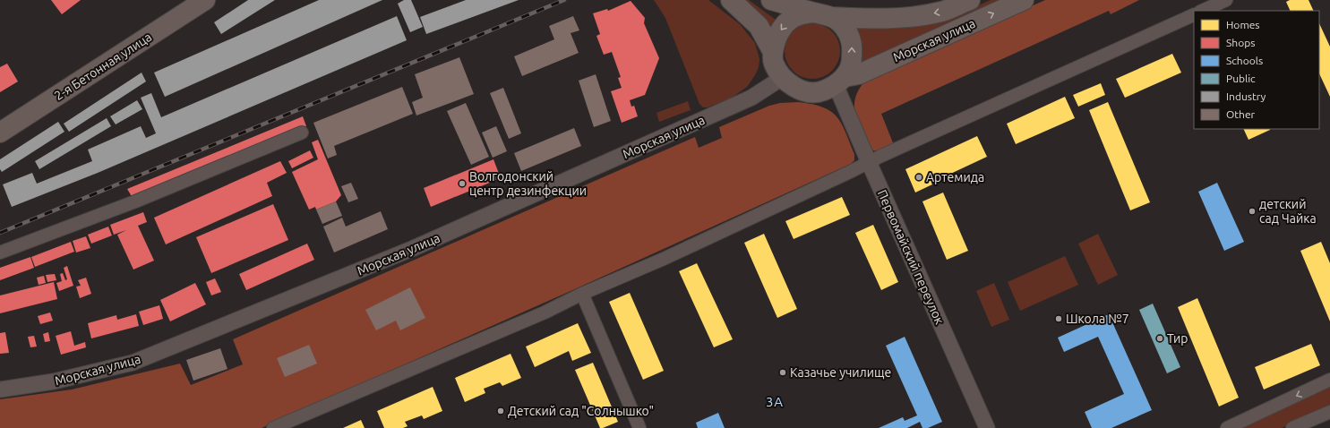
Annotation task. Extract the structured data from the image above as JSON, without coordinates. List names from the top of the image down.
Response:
{
  "streets": {
    "main road": ["Морская улица", "2-я Бетонная улица"],
    "street": ["Первомайский переулок"]
  },
  "crossings": [
    ["Морская улица", "Первомайский переулок"]
  ],
  "districts": ["3А"],
  "places": [
    "Артемида",
    "Волгодонский центр дезинфекции",
    "детский сад Чайка",
    "Школа №7",
    "Тир",
    "Казачье училище",
    "Детский сад \"Солнышко\""
  ],
  "legend": [
    "Homes",
    "Shops",
    "Schools",
    "Public",
    "Industry",
    "Other"
  ]
}
